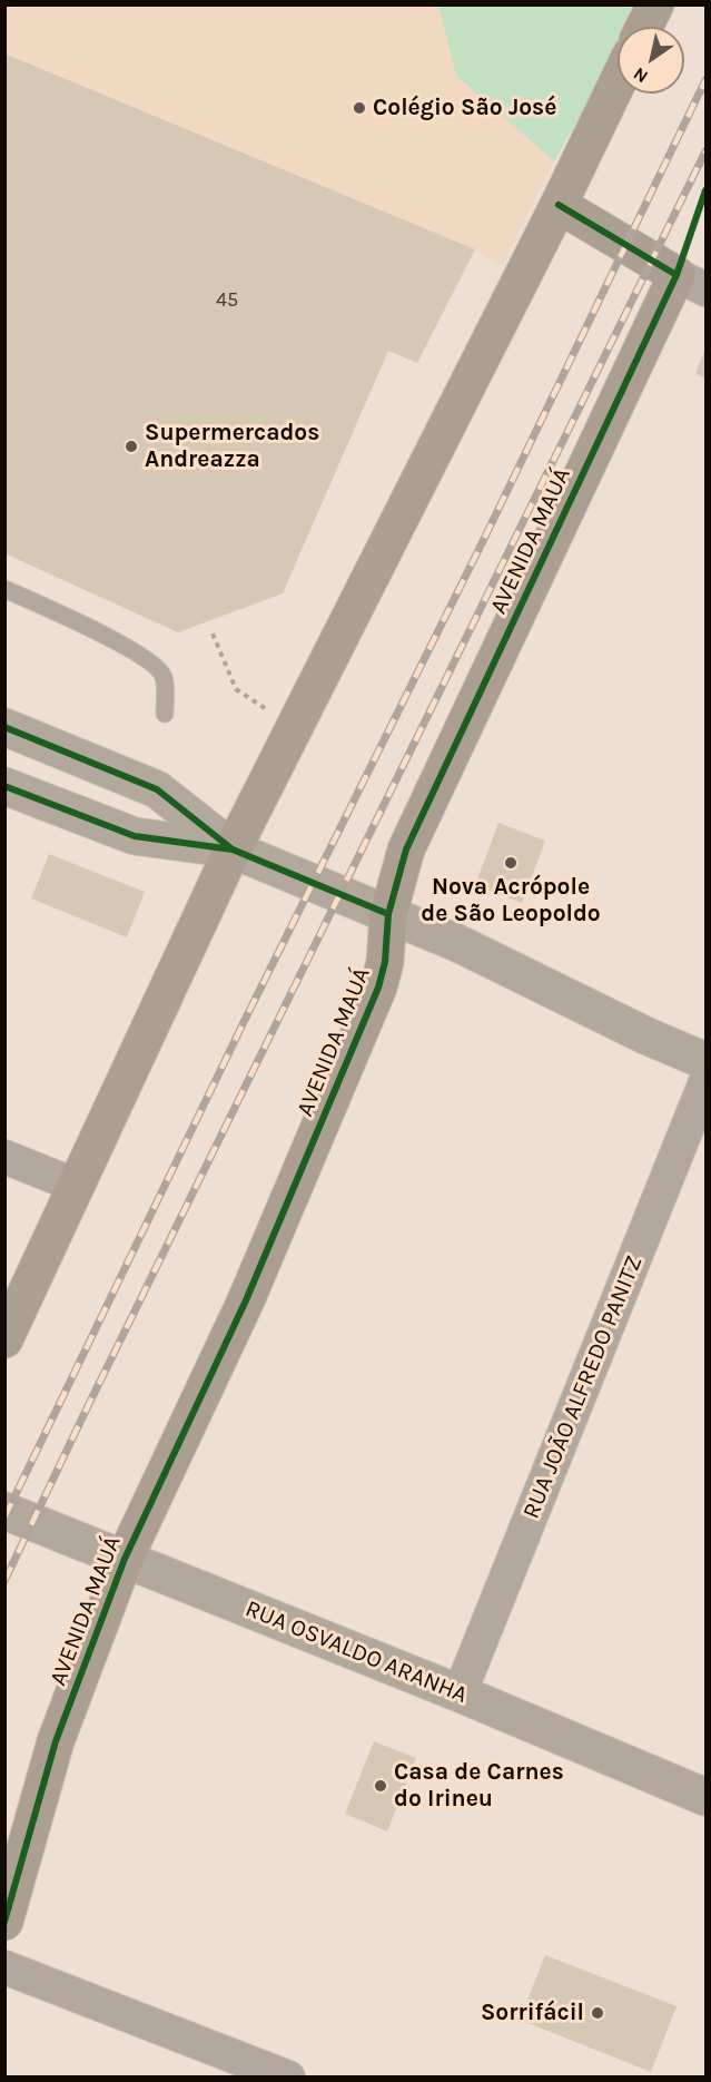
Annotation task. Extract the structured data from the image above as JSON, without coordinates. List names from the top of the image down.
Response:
{
  "streets": {
    "main road": ["AVENIDA MAUÁ"],
    "street": ["RUA JOÃO ALFREDO PANITZ", "RUA OSVALDO ARANHA"]
  },
  "crossings": [
    ["AVENIDA MAUÁ", "RUA OSVALDO ARANHA"],
    ["RUA JOÃO ALFREDO PANITZ", "RUA OSVALDO ARANHA"]
  ],
  "places": [
    "Colégio São José",
    "Supermercados Andreazza",
    "Nova Acrópole de São Leopoldo",
    "Casa de Carnes do Irineu",
    "Sorrifácil"
  ],
  "house_numbers": ["45"],
  "north": "bottom left"
}
